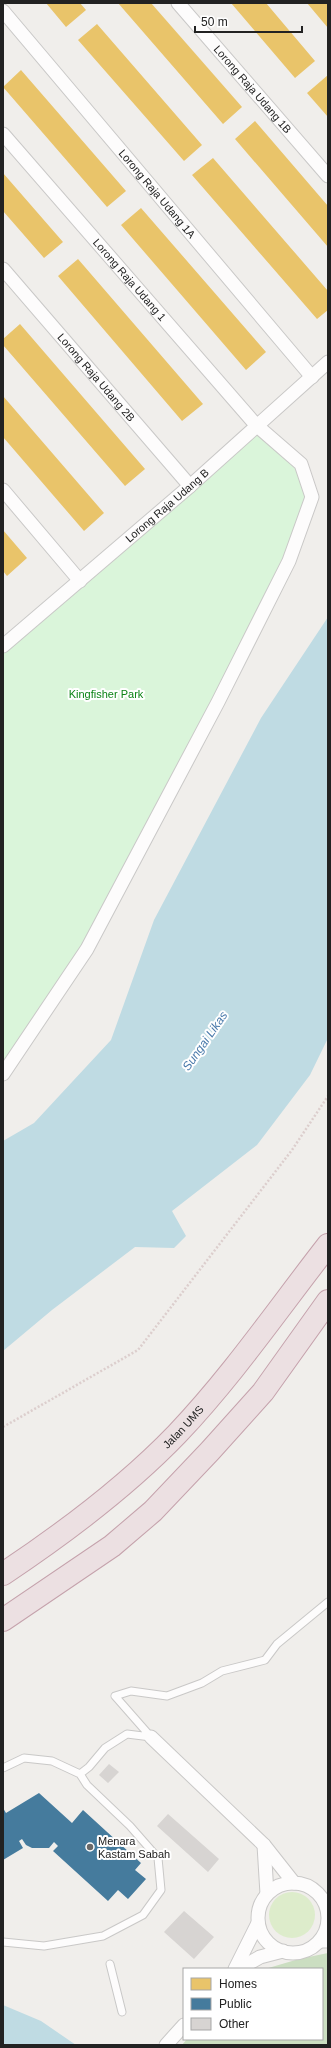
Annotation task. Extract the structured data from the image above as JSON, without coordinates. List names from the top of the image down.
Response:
{
  "streets": {
    "highway": ["Jalan UMS"],
    "street": [
      "Lorong Raja Udang 1B",
      "Lorong Raja Udang 1A",
      "Lorong Raja Udang 1",
      "Lorong Raja Udang 2B",
      "Lorong Raja Udang B"
    ]
  },
  "crossings": [
    ["Lorong Raja Udang 1A", "Lorong Raja Udang B"],
    ["Lorong Raja Udang 1", "Lorong Raja Udang B"],
    ["Lorong Raja Udang 2B", "Lorong Raja Udang B"]
  ],
  "water": ["Sungai Likas"],
  "parks": ["Kingfisher Park"],
  "places": ["Menara Kastam Sabah"],
  "legend": ["Homes", "Public", "Other"],
  "scale_bar": "50 m"
}
